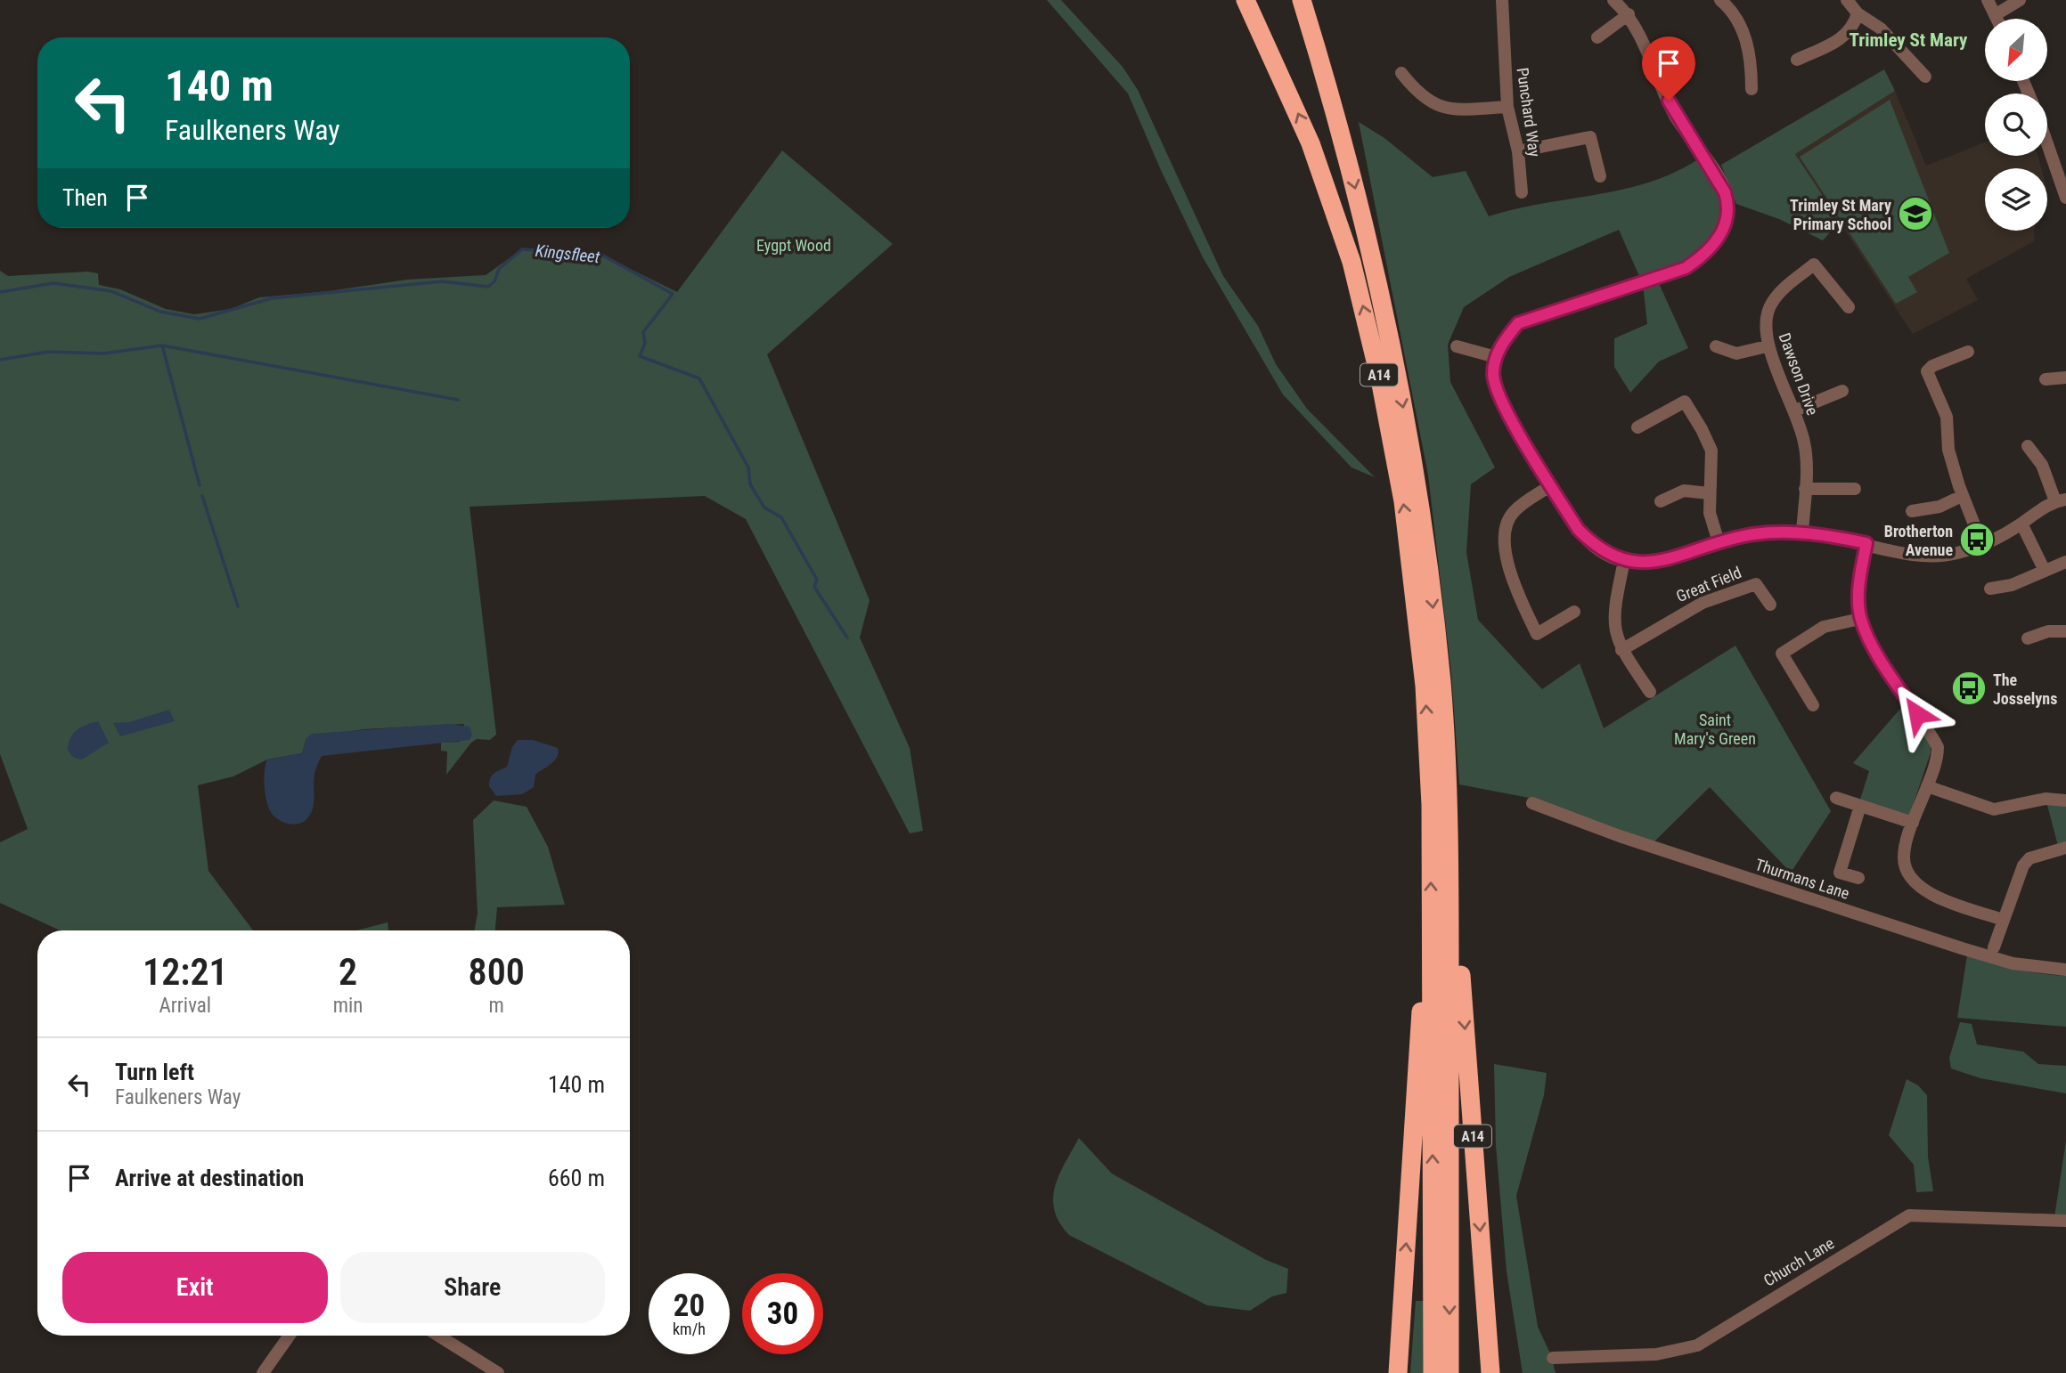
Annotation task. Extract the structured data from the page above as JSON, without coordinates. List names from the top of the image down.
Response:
{
  "streets": {
    "highway": ["A14"],
    "street": [
      "Punchard Way",
      "Dawson Drive",
      "Great Field",
      "Thurmans Lane",
      "Church Lane"
    ]
  },
  "districts": ["Trimley St Mary"],
  "water": ["Kingsfleet"],
  "parks": ["Eygpt Wood", "Saint Mary's Green"],
  "places": {
    "school or university": ["Trimley St Mary Primary School"],
    "bus stop": ["Brotherton Avenue", "The Josselyns"]
  },
  "north": "bottom left",
  "page": {
    "turn": ["140 m", "Faulkeners Way"],
    "then": "Then",
    "eta": [
      "12:21",
      "Arrival",
      "2",
      "min",
      "800",
      "m"
    ],
    "list": [
      {
        "name": "Turn left",
        "note": "Faulkeners Way",
        "value": "140 m"
      },
      {
        "name": "Arrive at destination",
        "value": "660 m"
      }
    ],
    "buttons": ["Exit", "Share"],
    "speed": "20 km/h",
    "limit": "30"
  }
}
